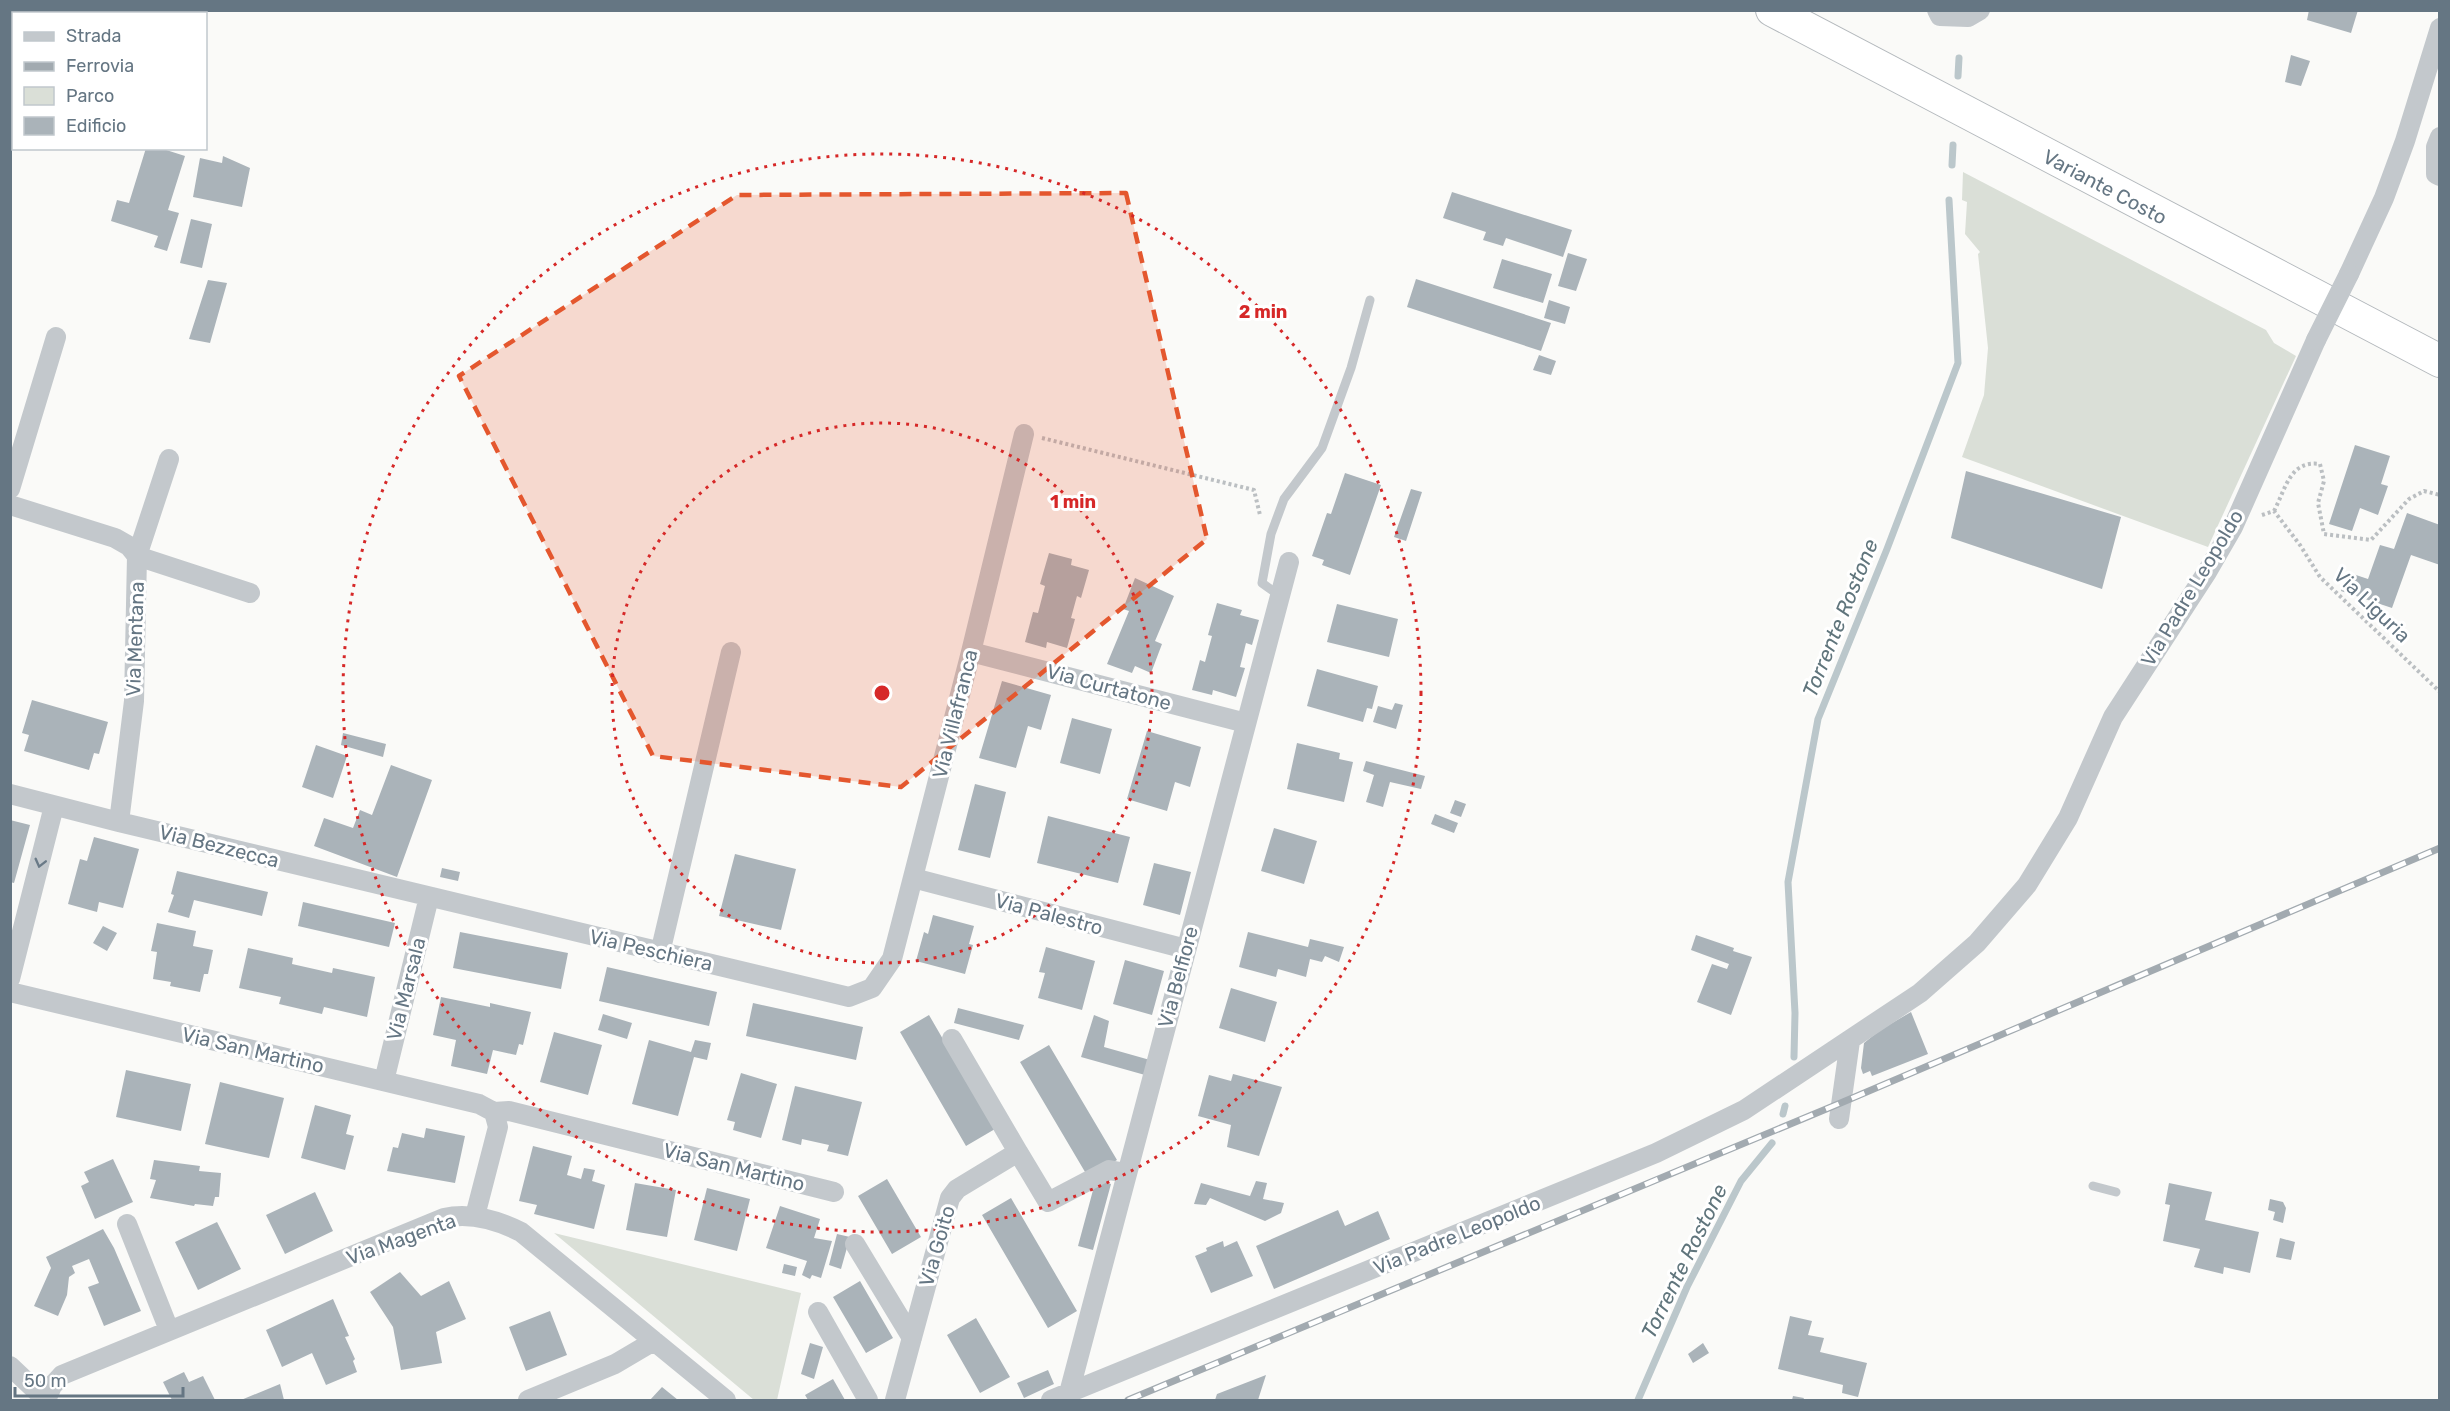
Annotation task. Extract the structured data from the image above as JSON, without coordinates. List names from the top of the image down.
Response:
{
  "streets": {
    "highway": ["Variante Costo"],
    "street": [
      "Via Padre Leopoldo",
      "Via Mentana",
      "Via Curtatone",
      "Via Villafranca",
      "Via Bezzecca",
      "Via Palestro",
      "Via Peschiera",
      "Via Belfiore",
      "Via Marsala",
      "Via San Martino",
      "Via Magenta",
      "Via Goito"
    ],
    "path": ["Via Liguria"]
  },
  "crossings": [
    ["Via Padre Leopoldo", "Via Belfiore"],
    ["Via Mentana", "Via Bezzecca"],
    ["Via Curtatone", "Via Villafranca"],
    ["Via Curtatone", "Via Belfiore"],
    ["Via Villafranca", "Via Palestro"],
    ["Via Villafranca", "Via Peschiera"],
    ["Via Bezzecca", "Via Peschiera"],
    ["Via Bezzecca", "Via Marsala"],
    ["Via Palestro", "Via Belfiore"],
    ["Via Peschiera", "Via Marsala"],
    ["Via Marsala", "Via San Martino"]
  ],
  "water": ["Torrente Rostone"],
  "legend": [
    "Strada",
    "Ferrovia",
    "Parco",
    "Edificio"
  ],
  "scale_bar": "50 m",
  "rings": ["2 min", "1 min"]
}
